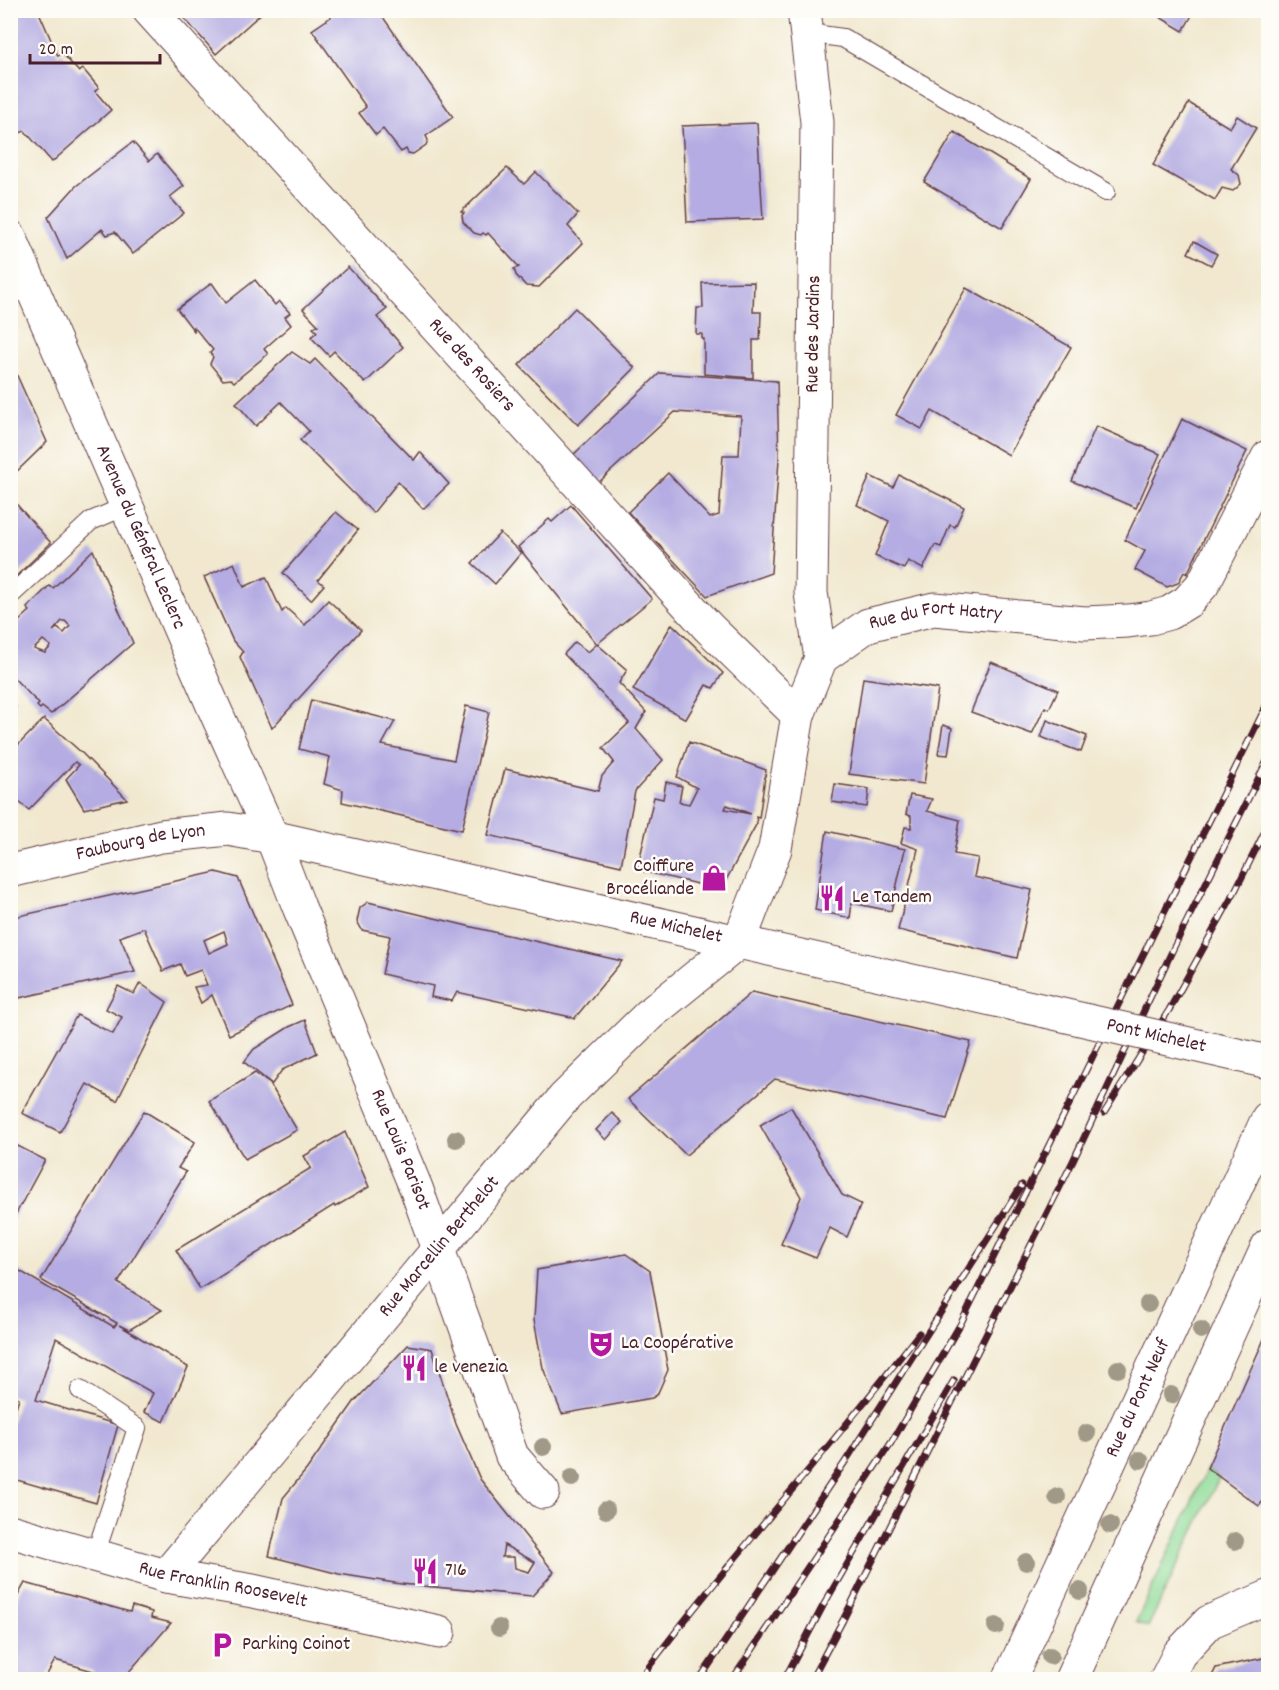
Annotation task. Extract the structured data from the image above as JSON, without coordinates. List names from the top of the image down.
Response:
{
  "streets": {
    "street": [
      "Rue des Jardins",
      "Rue des Rosiers",
      "Avenue du Général Leclerc",
      "Rue du Fort Hatry",
      "Faubourg de Lyon",
      "Rue Michelet",
      "Pont Michelet",
      "Rue Louis Parisot",
      "Rue Marcellin Berthelot",
      "Rue du Pont Neuf",
      "Rue Franklin Roosevelt"
    ]
  },
  "crossings": [
    ["Rue des Jardins", "Rue du Fort Hatry"],
    ["Avenue du Général Leclerc", "Faubourg de Lyon"],
    ["Avenue du Général Leclerc", "Rue Michelet"],
    ["Avenue du Général Leclerc", "Rue Louis Parisot"],
    ["Faubourg de Lyon", "Rue Michelet"],
    ["Faubourg de Lyon", "Rue Louis Parisot"],
    ["Rue Michelet", "Pont Michelet"],
    ["Rue Michelet", "Rue Louis Parisot"],
    ["Rue Michelet", "Rue Marcellin Berthelot"],
    ["Rue Louis Parisot", "Rue Marcellin Berthelot"],
    ["Rue Marcellin Berthelot", "Rue Franklin Roosevelt"]
  ],
  "places": {
    "shop": ["Coiffure Brocéliande"],
    "restaurant": ["Le Tandem", "le venezia", "716"],
    "theatre": ["La Coopérative"],
    "parking": ["Parking Coinot"]
  },
  "scale_bar": "20 m"
}
